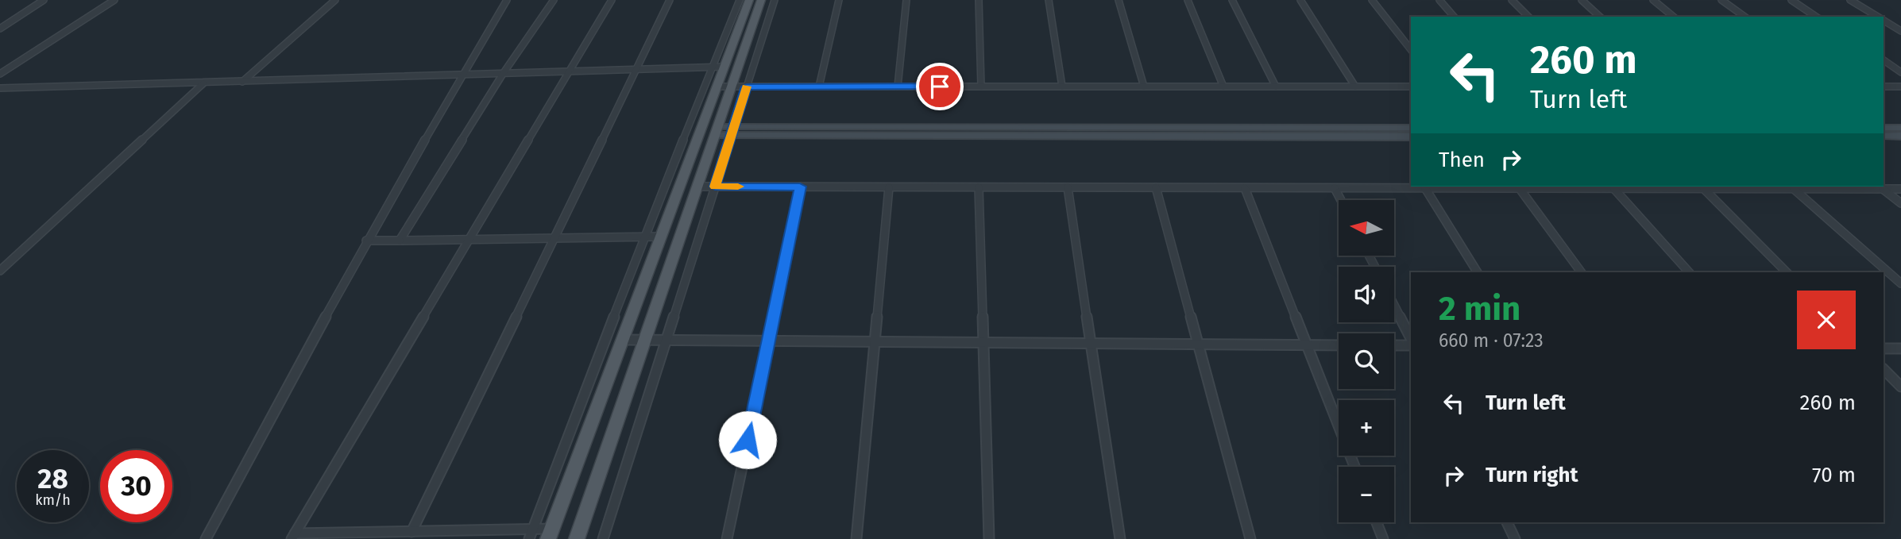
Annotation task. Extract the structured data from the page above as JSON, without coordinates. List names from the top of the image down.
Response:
{
  "north": "left",
  "page": {
    "turn": ["260 m", "Turn left"],
    "then": "Then",
    "map_buttons": ["+", "−"],
    "heading": ["2 min", "660 m · 07:23"],
    "list": [
      {
        "name": "Turn left",
        "value": "260 m"
      },
      {
        "name": "Turn right",
        "value": "70 m"
      }
    ],
    "speed": "28 km/h",
    "limit": "30"
  }
}
